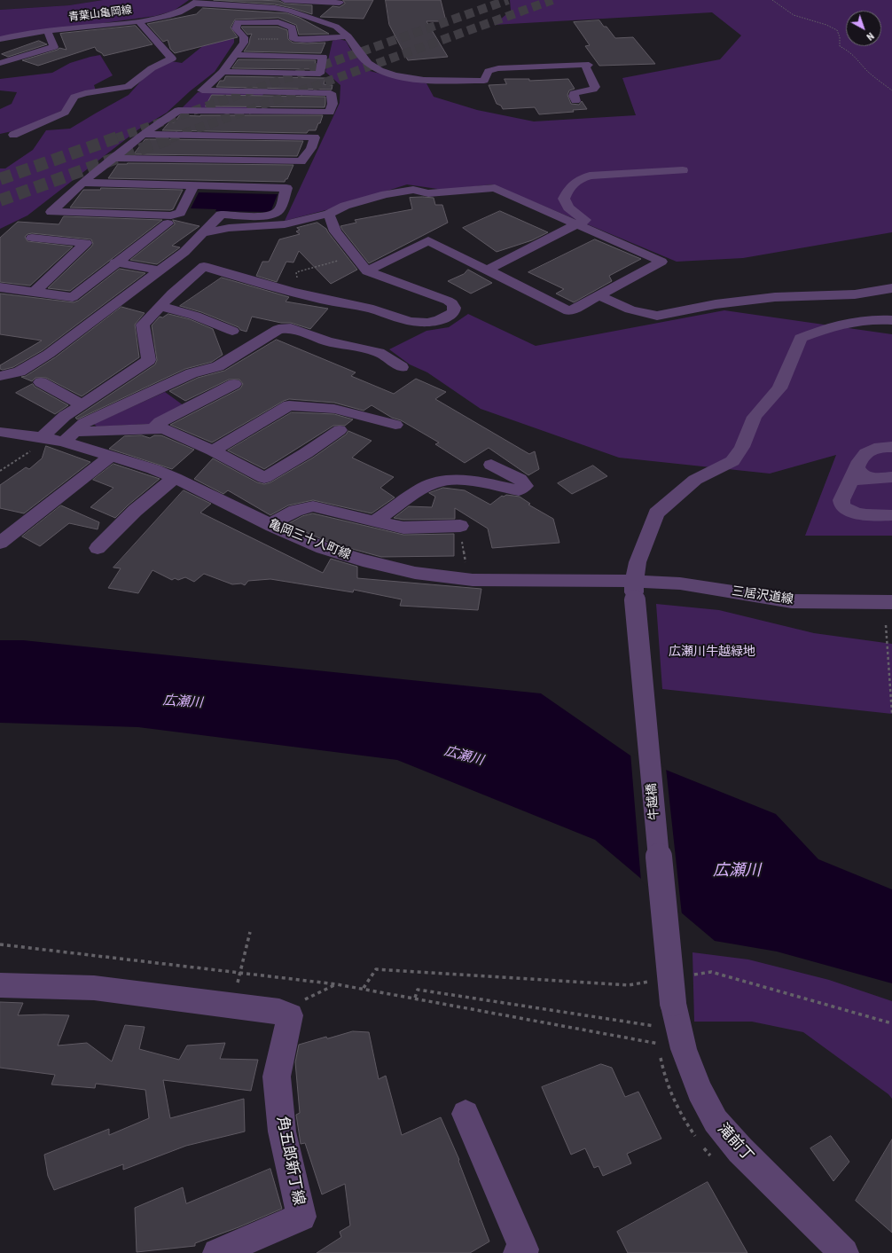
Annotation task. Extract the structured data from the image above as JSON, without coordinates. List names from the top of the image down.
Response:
{
  "streets": {
    "street": [
      "青葉山亀岡線",
      "亀岡三十人町線",
      "三居沢道線",
      "牛越橋",
      "滝前丁",
      "角五郎新丁線"
    ]
  },
  "crossings": [
    ["亀岡三十人町線", "三居沢道線"],
    ["亀岡三十人町線", "牛越橋"],
    ["三居沢道線", "牛越橋"],
    ["牛越橋", "滝前丁"]
  ],
  "water": ["広瀬川"],
  "parks": ["広瀬川牛越緑地"],
  "north": "bottom right"
}
